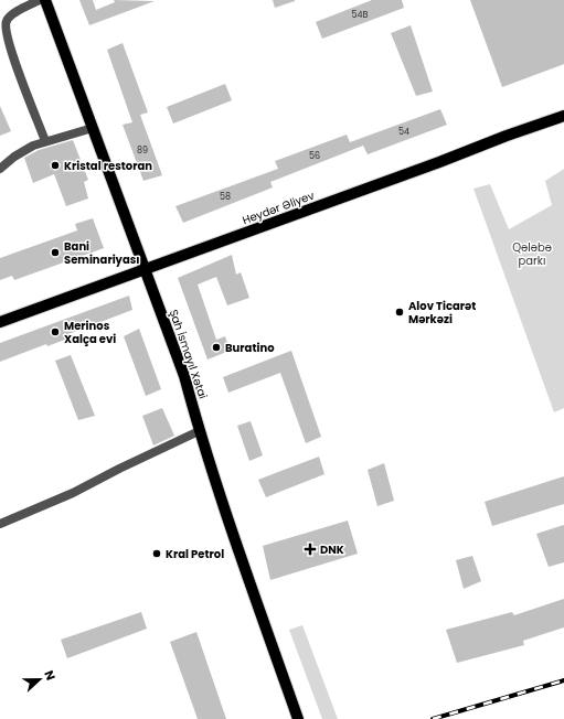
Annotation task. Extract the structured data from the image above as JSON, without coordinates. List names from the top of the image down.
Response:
{
  "streets": {
    "main road": ["Heydər Əliyev", "Şah İsmayıl Xətai"]
  },
  "crossings": [
    ["Heydər Əliyev", "Şah İsmayıl Xətai"]
  ],
  "parks": ["Qələbə parkı"],
  "places": {
    "other": [
      "Kristal restoran",
      "Bani Seminariyası",
      "Alov Ticarət Mərkəzi",
      "Merinos Xalça evi",
      "Buratino",
      "Kral Petrol"
    ],
    "health": ["DNK"]
  },
  "house_numbers": [
    "54B",
    "54",
    "89",
    "56",
    "58"
  ],
  "north": "right"
}
